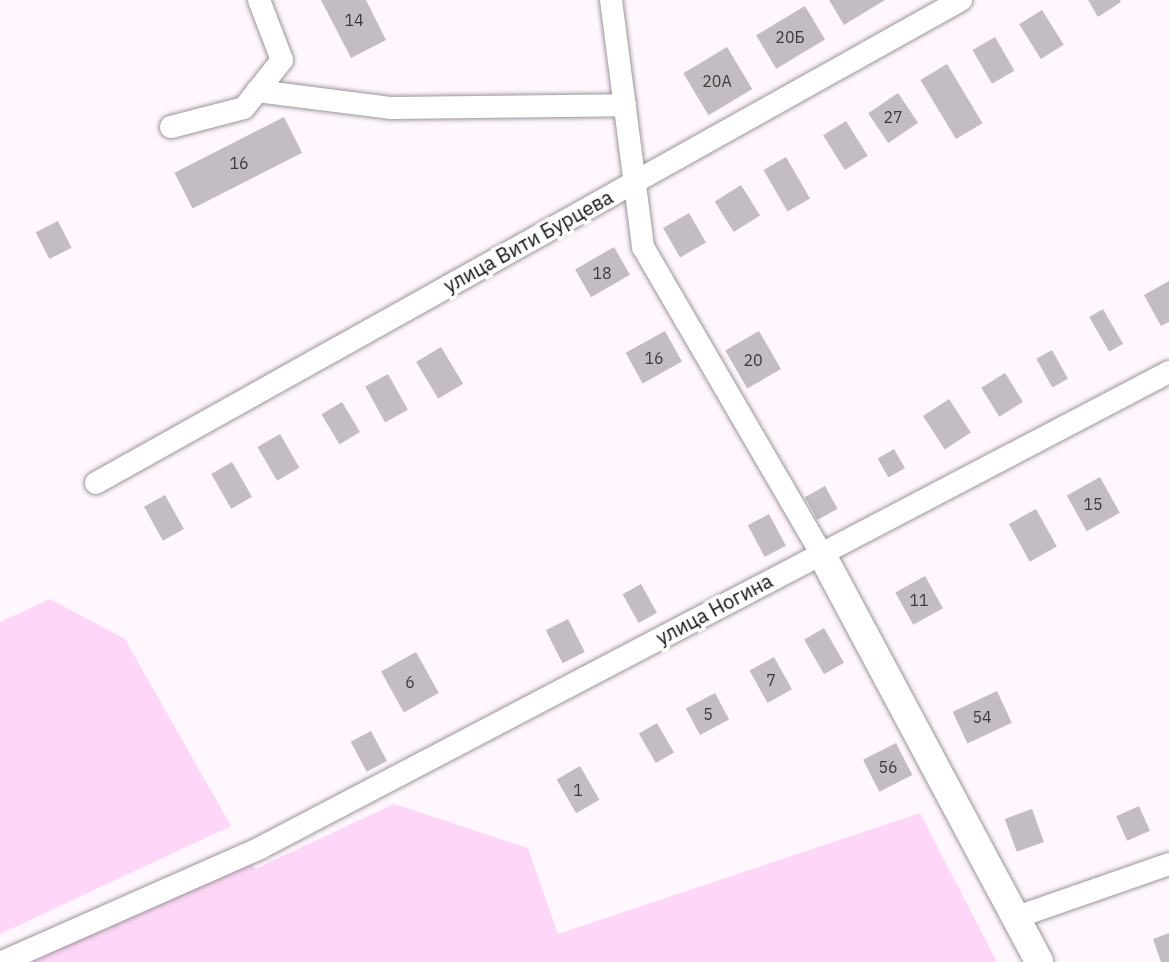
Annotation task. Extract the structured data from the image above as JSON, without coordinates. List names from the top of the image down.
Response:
{
  "streets": {
    "street": ["улица Вити Бурцева", "улица Ногина"]
  },
  "house_numbers": [
    "14",
    "20Б",
    "20А",
    "27",
    "16",
    "18",
    "16",
    "20",
    "15",
    "11",
    "7",
    "6",
    "5",
    "54",
    "56",
    "1"
  ]
}
